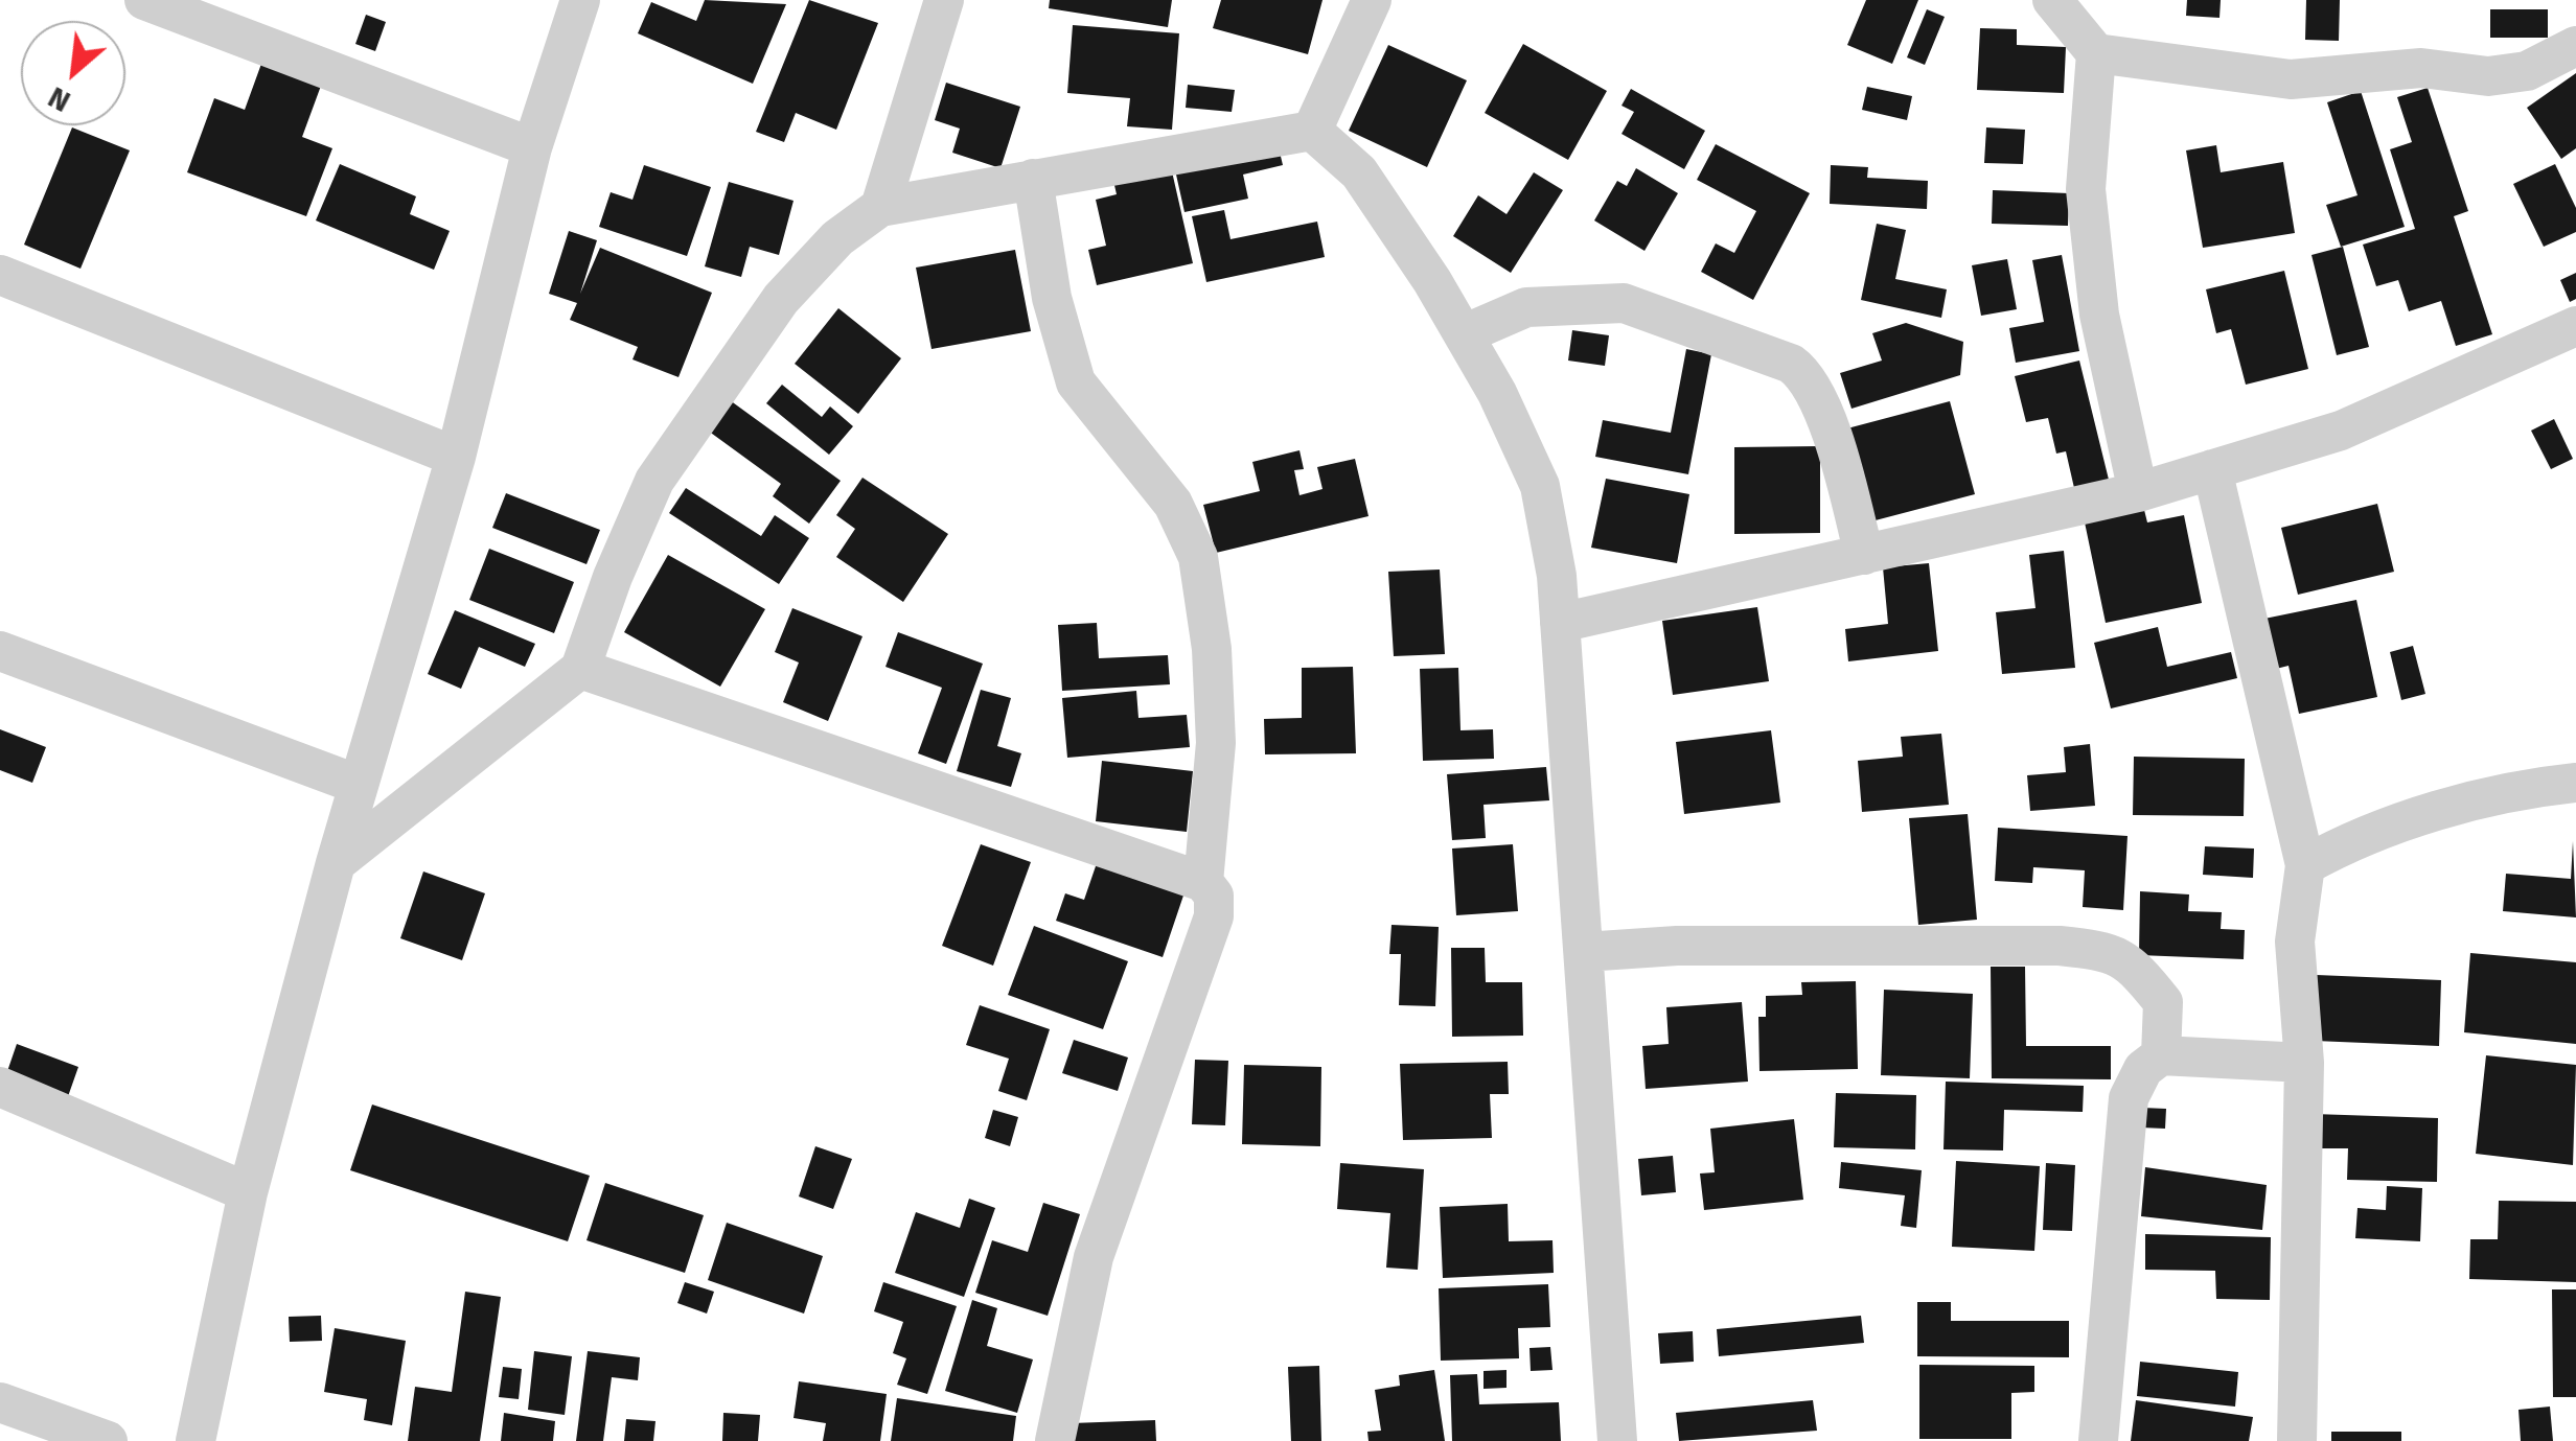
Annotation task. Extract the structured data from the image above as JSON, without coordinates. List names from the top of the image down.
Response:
{
  "north": "bottom left"
}
